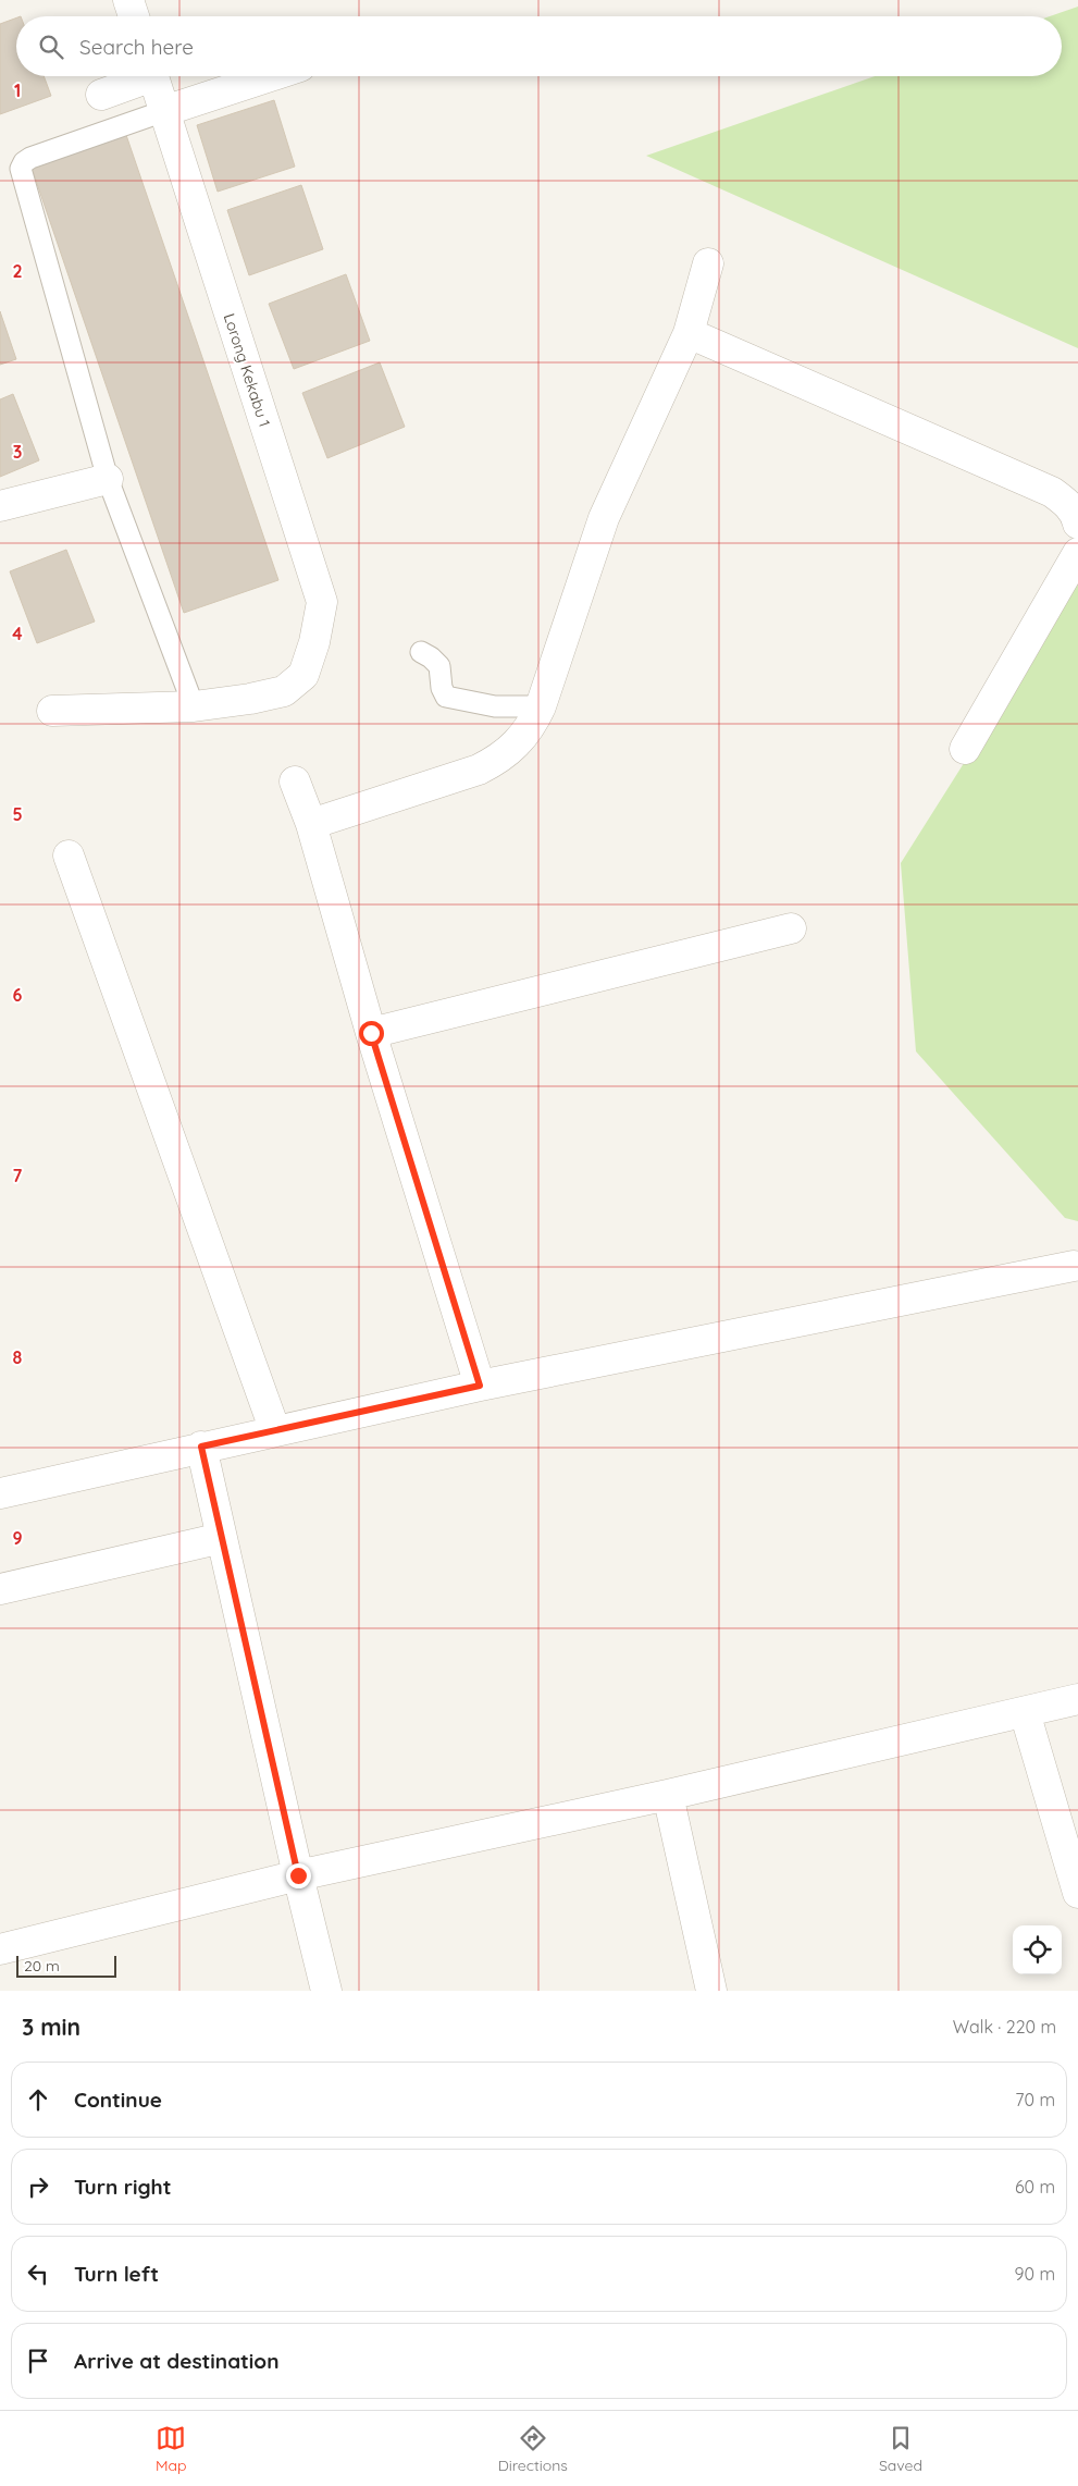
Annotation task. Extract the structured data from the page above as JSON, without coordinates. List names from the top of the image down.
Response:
{
  "streets": {
    "street": ["Lorong Kekabu 1"]
  },
  "scale_bar": "20 m",
  "page": {
    "search": "Search here",
    "scale": "20 m",
    "heading": ["3 min", "Walk · 220 m"],
    "list": [
      ["Continue", "70 m"],
      ["Turn right", "60 m"],
      ["Turn left", "90 m"],
      "Arrive at destination"
    ],
    "nav": ["Map", "Directions", "Saved"]
  },
  "grid": {
    "rows": [
      "1",
      "2",
      "3",
      "4",
      "5",
      "6",
      "7",
      "8",
      "9"
    ]
  }
}
